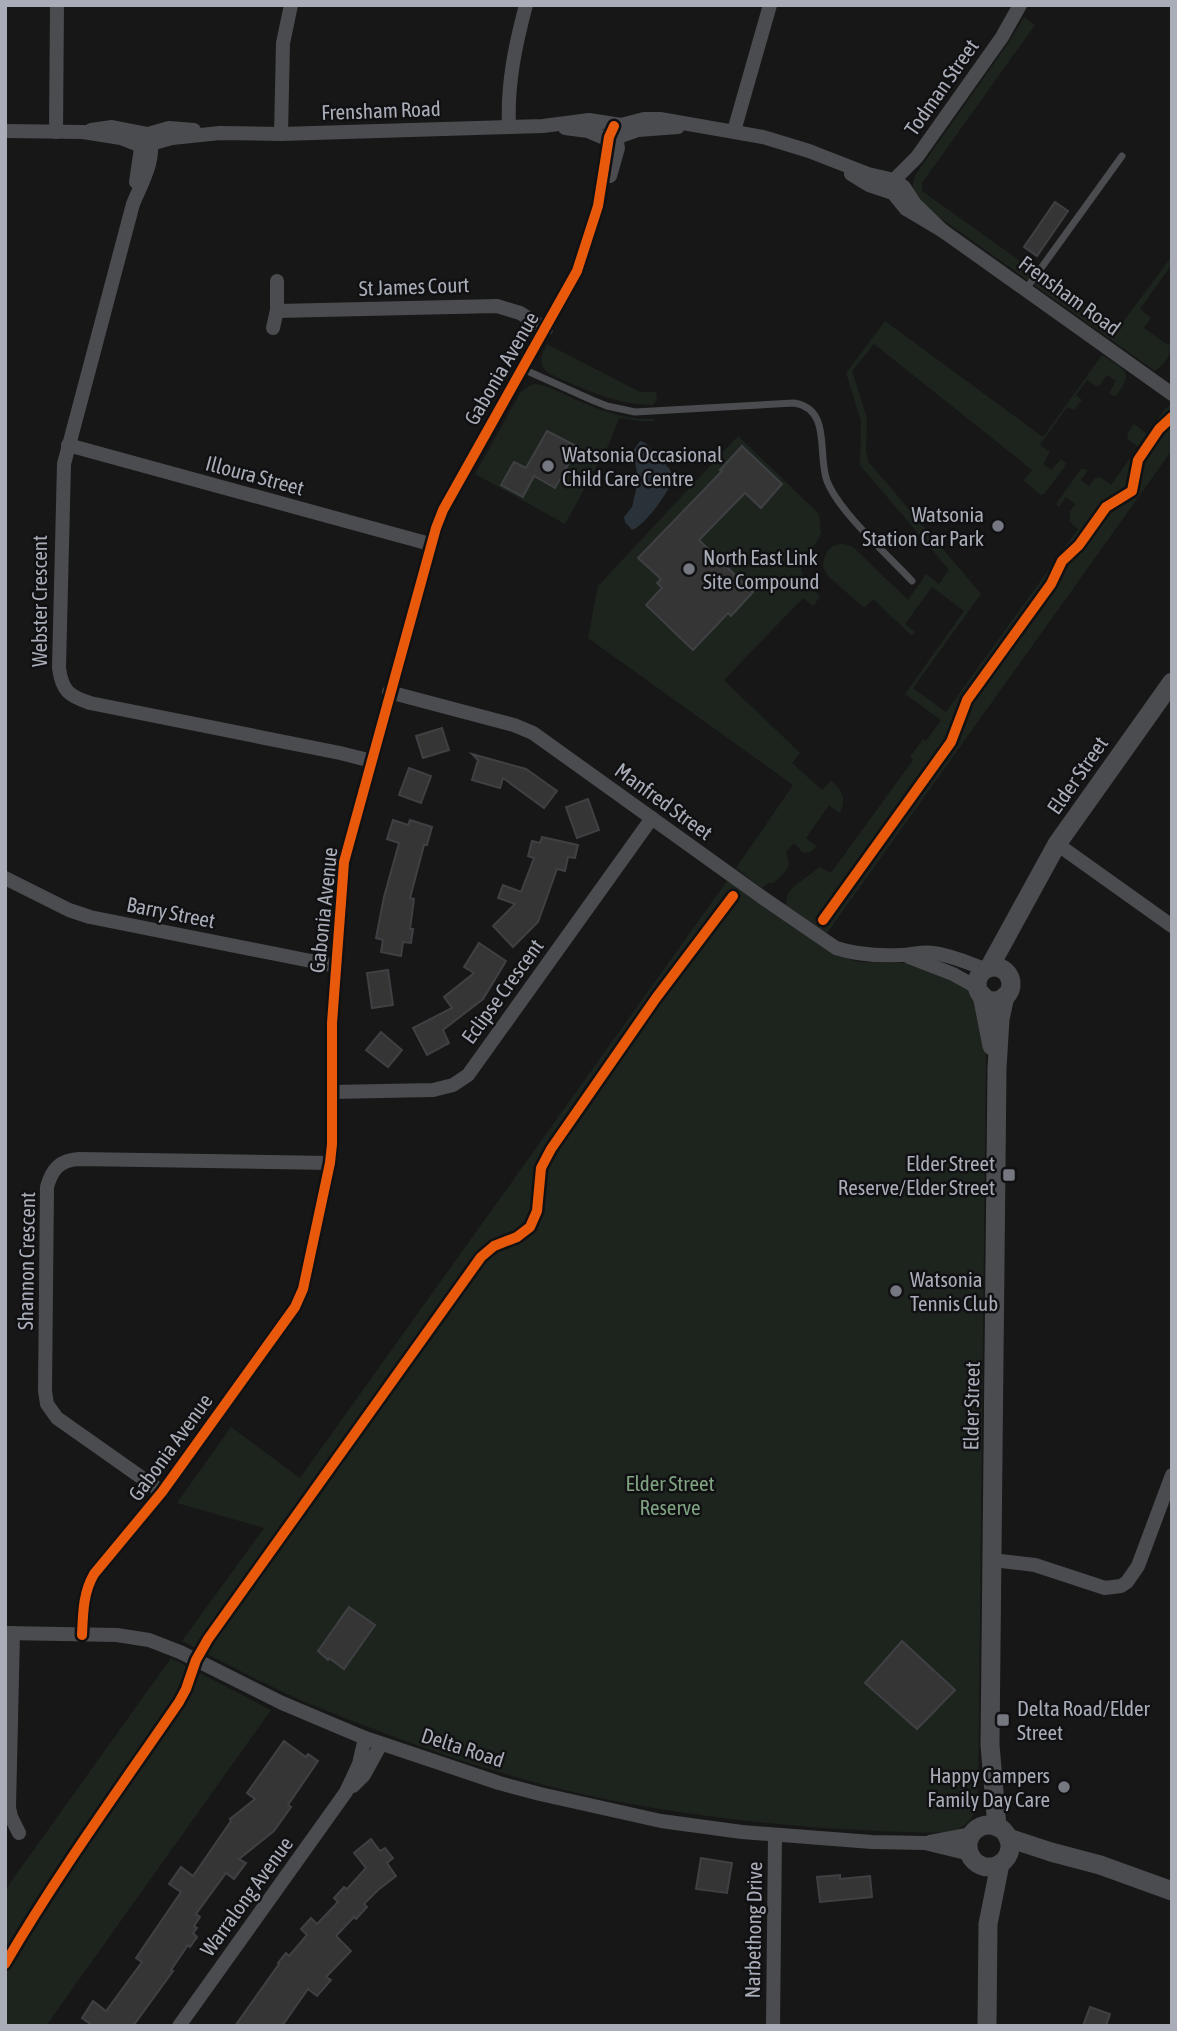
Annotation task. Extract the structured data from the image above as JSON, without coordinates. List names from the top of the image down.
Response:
{
  "streets": {
    "street": [
      "Todman Street",
      "Frensham Road",
      "St James Court",
      "Gabonia Avenue",
      "Illoura Street",
      "Webster Crescent",
      "Elder Street",
      "Manfred Street",
      "Barry Street",
      "Eclipse Crescent",
      "Shannon Crescent",
      "Delta Road",
      "Warralong Avenue",
      "Narbethong Drive"
    ]
  },
  "crossings": [
    ["Todman Street", "Frensham Road"],
    ["Frensham Road", "Gabonia Avenue"],
    ["Frensham Road", "Webster Crescent"],
    ["St James Court", "Gabonia Avenue"],
    ["Gabonia Avenue", "Illoura Street"],
    ["Gabonia Avenue", "Webster Crescent"],
    ["Gabonia Avenue", "Manfred Street"],
    ["Gabonia Avenue", "Barry Street"],
    ["Gabonia Avenue", "Eclipse Crescent"],
    ["Gabonia Avenue", "Shannon Crescent"],
    ["Gabonia Avenue", "Delta Road"],
    ["Illoura Street", "Webster Crescent"],
    ["Elder Street", "Manfred Street"],
    ["Elder Street", "Delta Road"],
    ["Manfred Street", "Eclipse Crescent"],
    ["Delta Road", "Warralong Avenue"],
    ["Delta Road", "Narbethong Drive"]
  ],
  "parks": ["Elder Street Reserve"],
  "places": {
    "other": [
      "Watsonia Occasional Child Care Centre",
      "Watsonia Station Car Park",
      "North East Link Site Compound",
      "Watsonia Tennis Club",
      "Happy Campers Family Day Care"
    ],
    "transit": ["Elder Street Reserve/Elder Street", "Delta Road/Elder Street"]
  }
}
